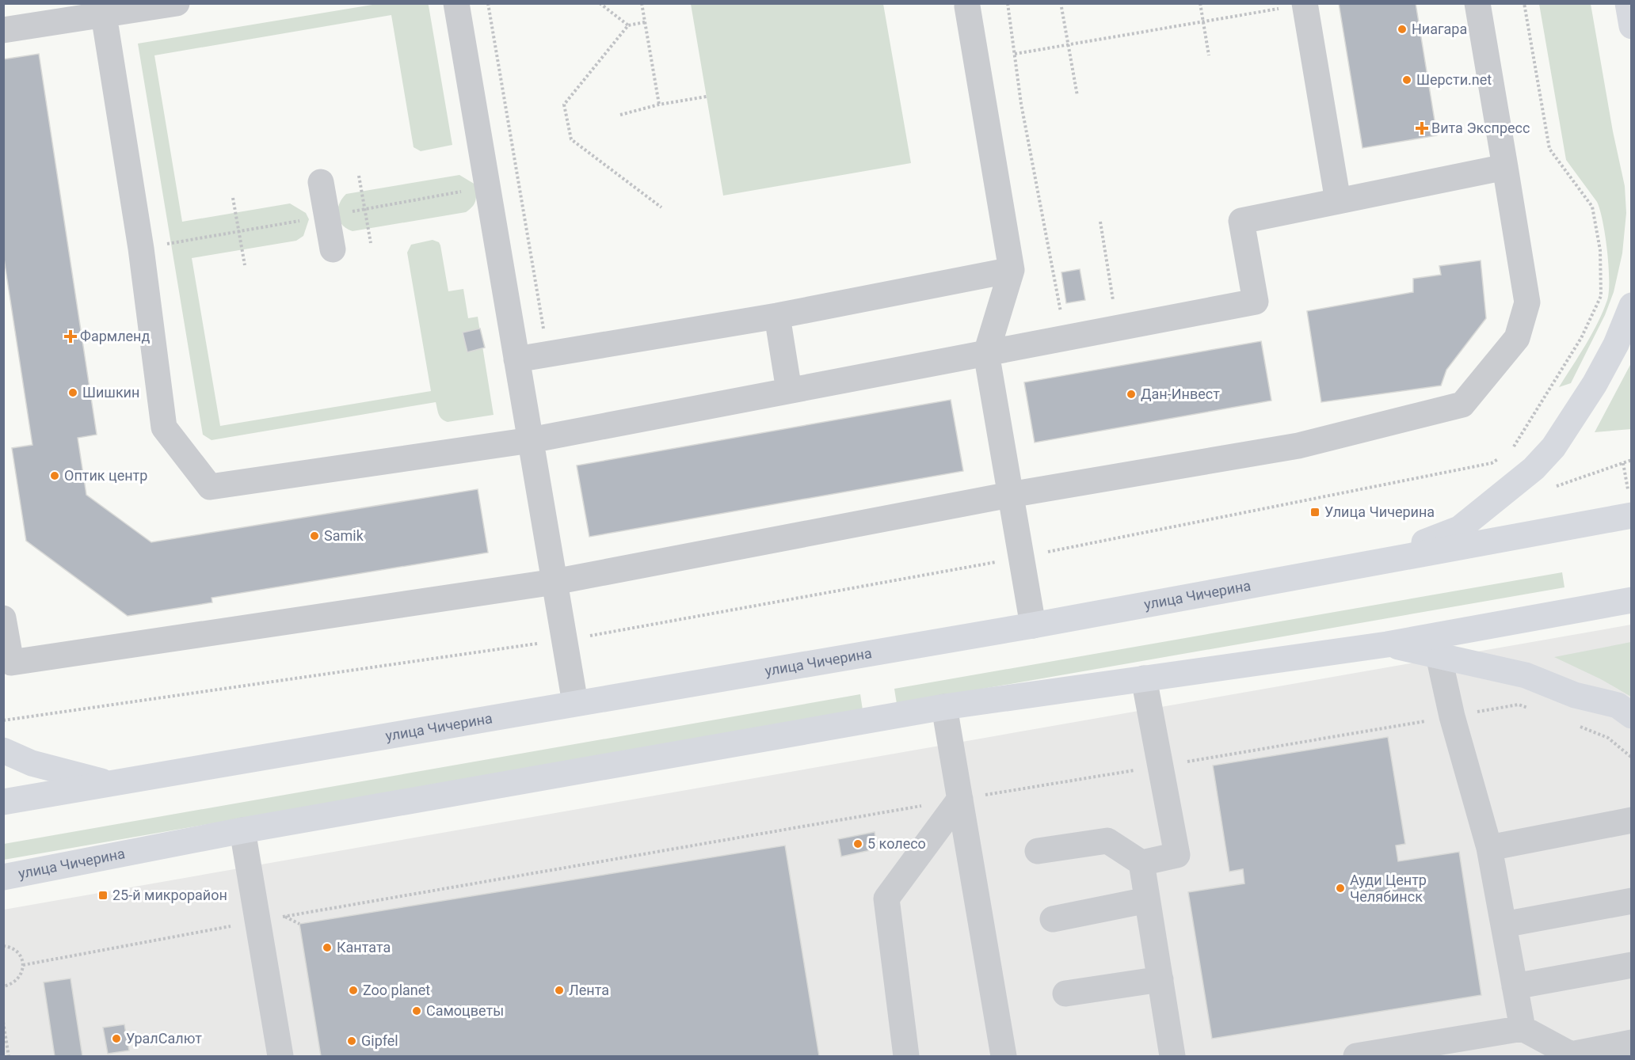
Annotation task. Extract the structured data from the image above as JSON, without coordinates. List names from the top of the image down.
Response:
{
  "streets": {
    "main road": ["улица Чичерина"]
  },
  "places": {
    "other": [
      "Ниагара",
      "Шерсти.net",
      "Шишкин",
      "Дан-Инвест",
      "Оптик центр",
      "Samik",
      "5 колесо",
      "Ауди Центр Челябинск",
      "Кантата",
      "Zoo planet",
      "Лента",
      "Самоцветы",
      "УралСалют",
      "Gipfel"
    ],
    "health": ["Вита Экспресс", "Фармленд"],
    "transit": ["Улица Чичерина", "25-й микрорайон"]
  }
}
